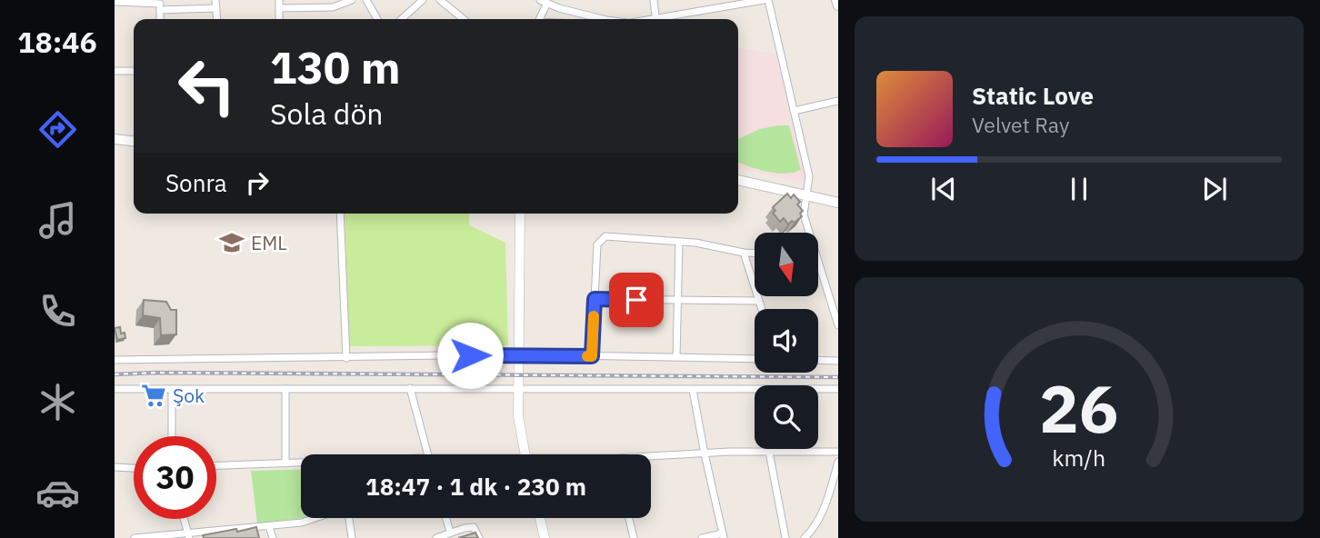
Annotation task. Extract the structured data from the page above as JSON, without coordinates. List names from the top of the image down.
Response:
{
  "places": {
    "school or university": ["EML"],
    "supermarket": ["Şok"]
  },
  "north": "bottom",
  "page": {
    "tabs": "18:46",
    "turn": ["130 m", "Sola dön"],
    "song": ["Static Love", "Velvet Ray"],
    "then": "Sonra",
    "limit": "30",
    "trip": "18:47 · 1 dk · 230 m",
    "gauge": ["26", "km/h"]
  }
}
